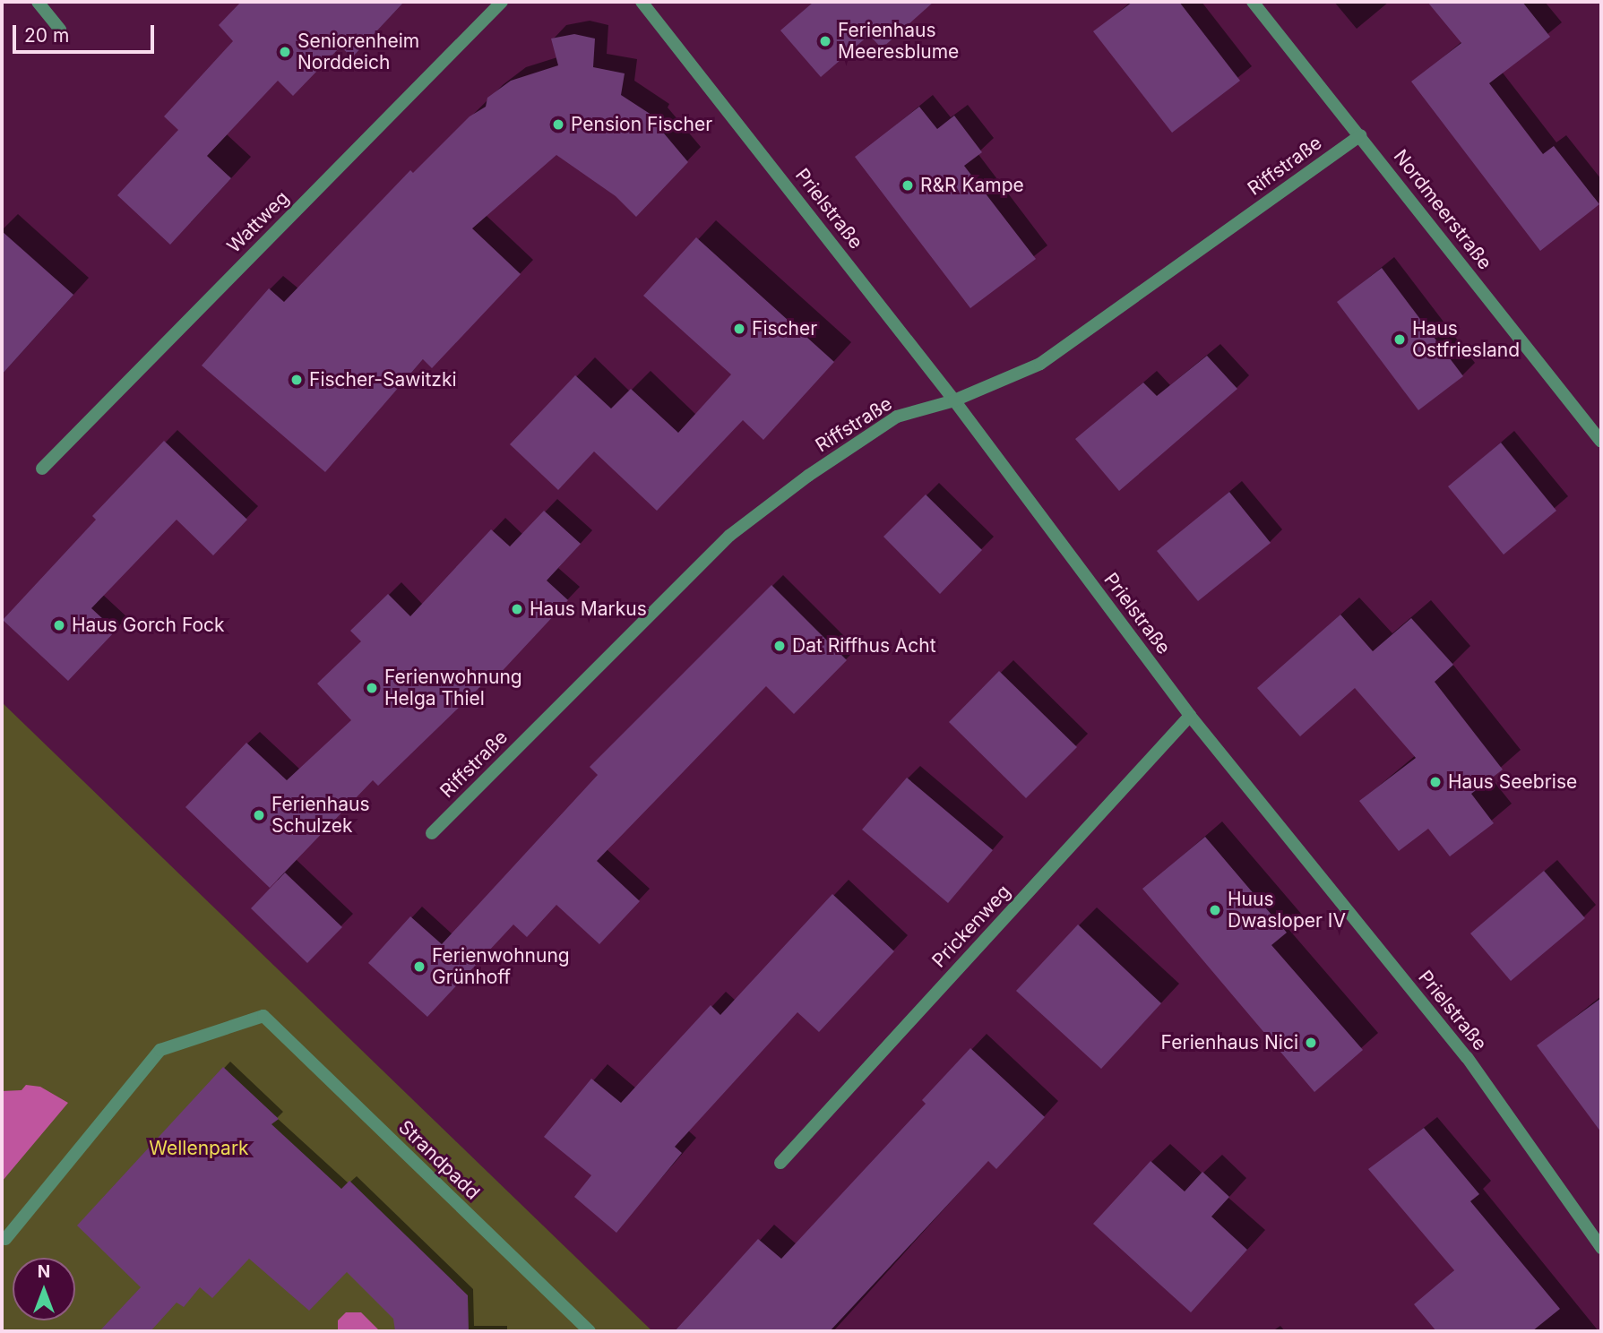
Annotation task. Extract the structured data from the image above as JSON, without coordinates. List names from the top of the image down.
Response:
{
  "streets": {
    "street": [
      "Riffstraße",
      "Prielstraße",
      "Nordmeerstraße",
      "Wattweg",
      "Prickenweg",
      "Strandpadd"
    ]
  },
  "crossings": [
    ["Riffstraße", "Prielstraße"],
    ["Riffstraße", "Nordmeerstraße"],
    ["Prielstraße", "Prickenweg"]
  ],
  "parks": ["Wellenpark"],
  "places": [
    "Ferienhaus Meeresblume",
    "Seniorenheim Norddeich",
    "Pension Fischer",
    "R&R Kampe",
    "Fischer",
    "Haus Ostfriesland",
    "Fischer-Sawitzki",
    "Haus Markus",
    "Haus Gorch Fock",
    "Dat Riffhus Acht",
    "Ferienwohnung Helga Thiel",
    "Haus Seebrise",
    "Ferienhaus Schulzek",
    "Huus Dwasloper IV",
    "Ferienwohnung Grünhoff",
    "Ferienhaus Nici"
  ],
  "scale_bar": "20 m",
  "north": "top"
}
